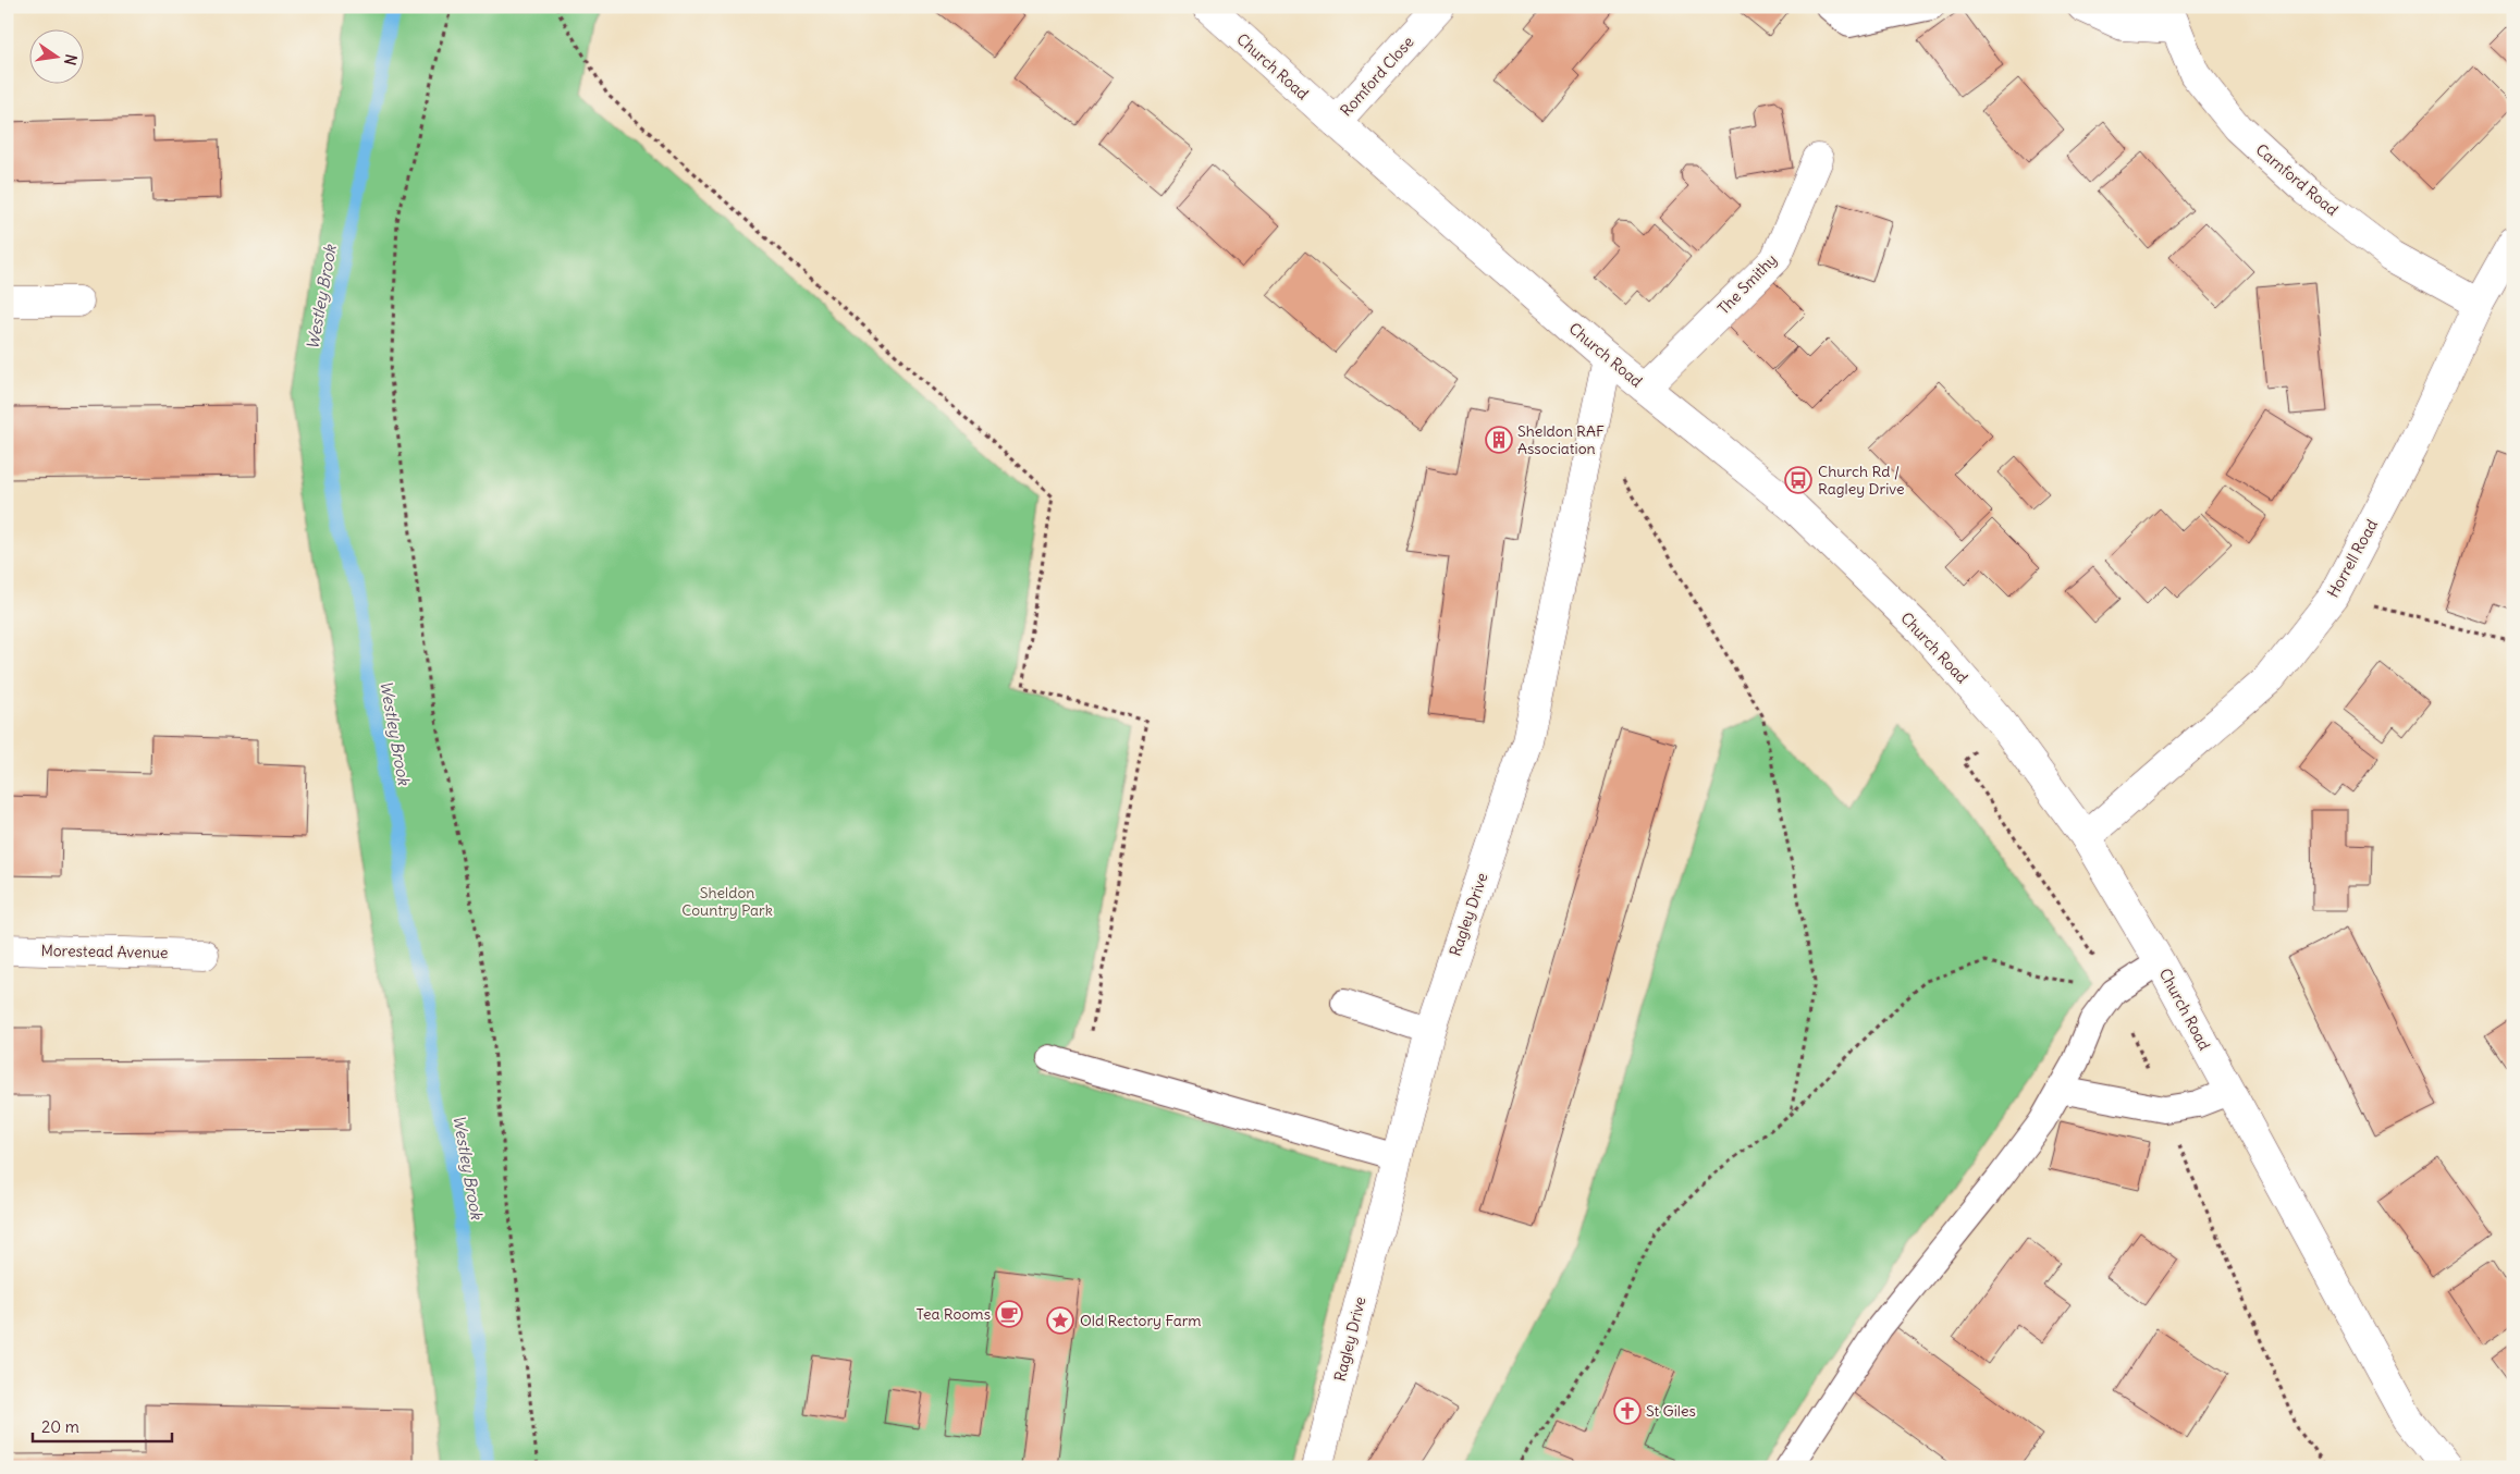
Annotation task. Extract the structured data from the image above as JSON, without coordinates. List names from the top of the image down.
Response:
{
  "streets": {
    "street": [
      "Church Road",
      "Romford Close",
      "Carnford Road",
      "The Smithy",
      "Horrell Road",
      "Ragley Drive",
      "Morestead Avenue"
    ]
  },
  "crossings": [
    ["Church Road", "Romford Close"],
    ["Church Road", "The Smithy"],
    ["Church Road", "Horrell Road"],
    ["Church Road", "Ragley Drive"],
    ["Carnford Road", "Horrell Road"]
  ],
  "water": ["Westley Brook"],
  "parks": ["Sheldon Country Park"],
  "places": {
    "building": ["Sheldon RAF Association"],
    "bus stop": ["Church Rd / Ragley Drive"],
    "cafe": ["Tea Rooms"],
    "place": ["Old Rectory Farm"],
    "church": ["St Giles"]
  },
  "scale_bar": "20 m",
  "north": "right"
}
